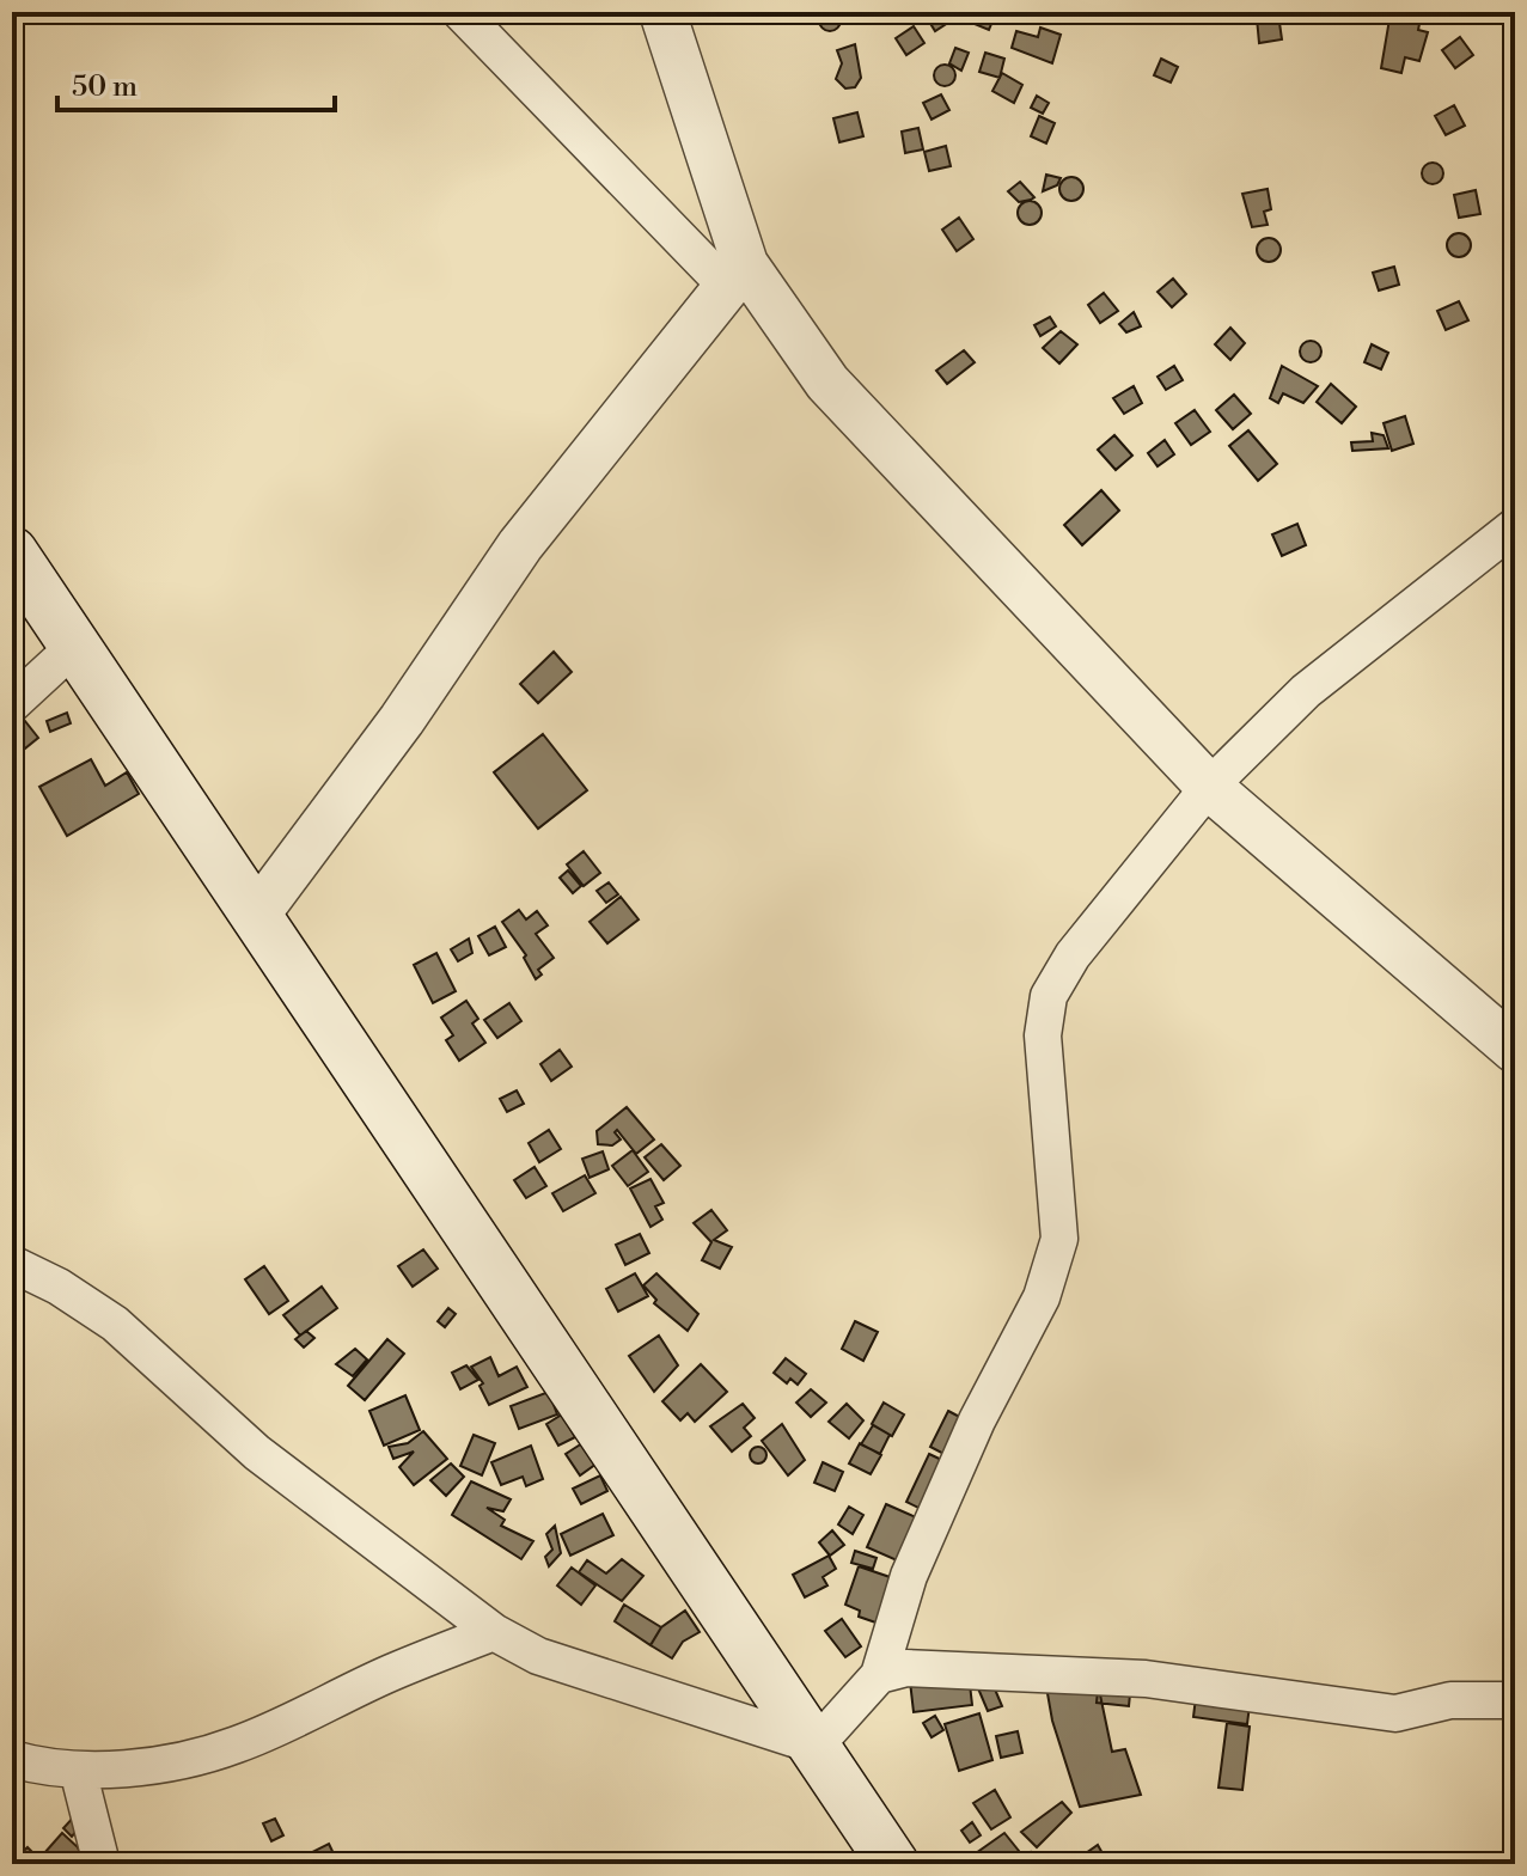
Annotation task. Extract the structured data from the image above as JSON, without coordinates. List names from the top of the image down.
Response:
{
  "scale_bar": "50 m"
}
